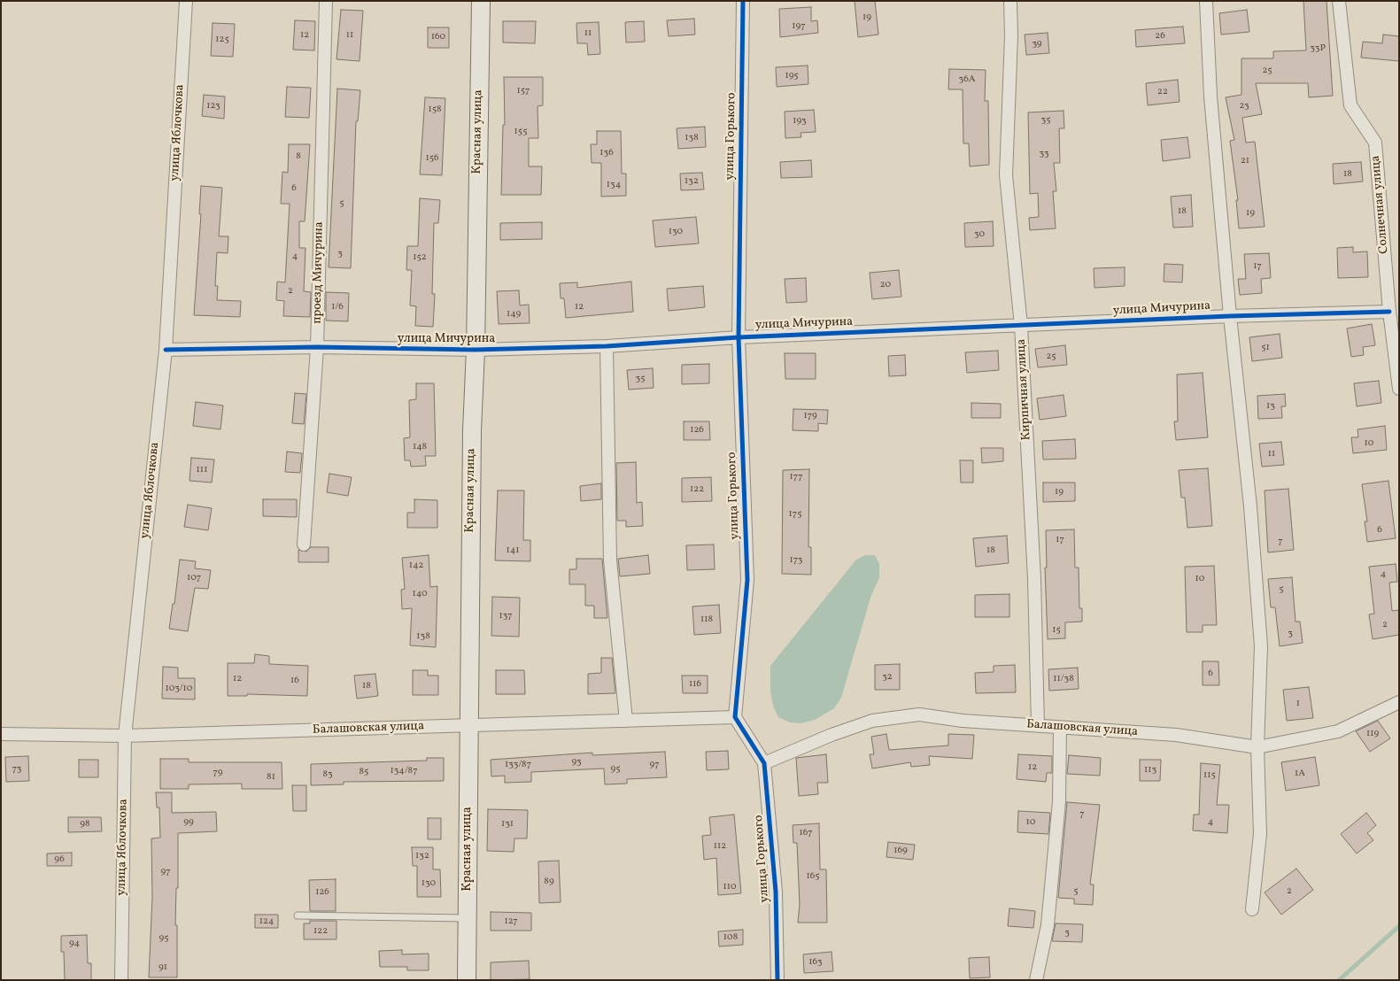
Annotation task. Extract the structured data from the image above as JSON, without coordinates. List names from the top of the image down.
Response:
{
  "streets": {
    "main road": ["Красная улица"],
    "street": [
      "улица Яблочкова",
      "улица Горького",
      "Солнечная улица",
      "проезд Мичурина",
      "улица Мичурина",
      "Кирпичная улица",
      "Балашовская улица"
    ]
  },
  "crossings": [
    ["Красная улица", "улица Мичурина"],
    ["Красная улица", "Балашовская улица"],
    ["улица Яблочкова", "улица Мичурина"],
    ["улица Яблочкова", "Балашовская улица"],
    ["улица Горького", "улица Мичурина"],
    ["улица Горького", "Балашовская улица"],
    ["Солнечная улица", "улица Мичурина"],
    ["проезд Мичурина", "улица Мичурина"],
    ["улица Мичурина", "Кирпичная улица"],
    ["Кирпичная улица", "Балашовская улица"]
  ],
  "house_numbers": [
    "19",
    "197",
    "11",
    "12",
    "11",
    "26",
    "160",
    "125",
    "39",
    "33Р",
    "25",
    "195",
    "36А",
    "157",
    "22",
    "123",
    "23",
    "158",
    "35",
    "193",
    "155",
    "138",
    "136",
    "33",
    "8",
    "156",
    "21",
    "18",
    "132",
    "134",
    "6",
    "5",
    "18",
    "19",
    "130",
    "30",
    "3",
    "4",
    "152",
    "17",
    "20",
    "2",
    "1/6",
    "12",
    "149",
    "51",
    "25",
    "35",
    "13",
    "179",
    "126",
    "10",
    "148",
    "11",
    "111",
    "177",
    "122",
    "19",
    "175",
    "6",
    "17",
    "7",
    "141",
    "18",
    "173",
    "142",
    "4",
    "107",
    "10",
    "5",
    "140",
    "137",
    "118",
    "2",
    "15",
    "3",
    "138",
    "6",
    "32",
    "12",
    "11/38",
    "16",
    "116",
    "18",
    "103/10",
    "1",
    "119",
    "93",
    "133/87",
    "97",
    "12",
    "73",
    "95",
    "113",
    "134/87",
    "85",
    "79",
    "1А",
    "83",
    "115",
    "81",
    "7",
    "99",
    "10",
    "4",
    "98",
    "131",
    "167",
    "112",
    "169",
    "132",
    "96",
    "97",
    "165",
    "89",
    "130",
    "110",
    "5",
    "2",
    "126",
    "124",
    "127",
    "122",
    "3",
    "108",
    "95",
    "94",
    "163",
    "91"
  ]
}
